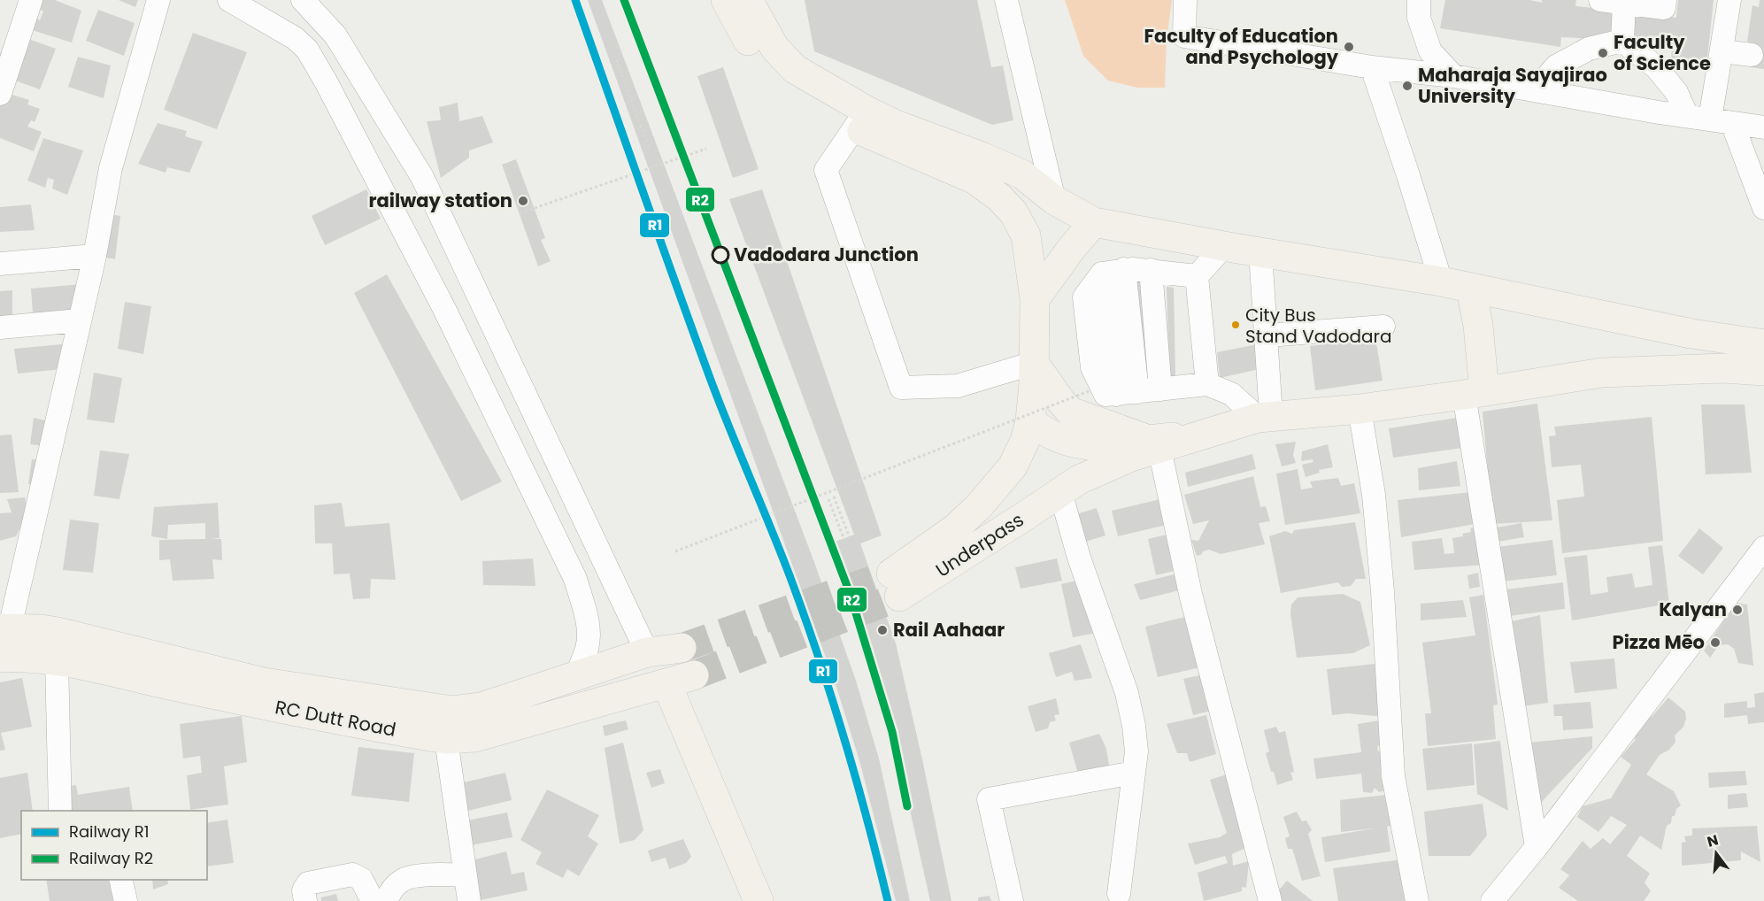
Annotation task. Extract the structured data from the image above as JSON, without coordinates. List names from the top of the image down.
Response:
{
  "streets": {
    "main road": ["Underpass", "RC Dutt Road"]
  },
  "places": [
    "Faculty of Education and Psychology",
    "Faculty of Science",
    "Maharaja Sayajirao University",
    "railway station",
    "Vadodara Junction",
    "City Bus Stand Vadodara",
    "Kalyan",
    "Rail Aahaar",
    "Pizza Mēo"
  ],
  "lines": ["rail line R1", "rail line R2"],
  "legend": ["Railway R1", "Railway R2"],
  "north": "top"
}
